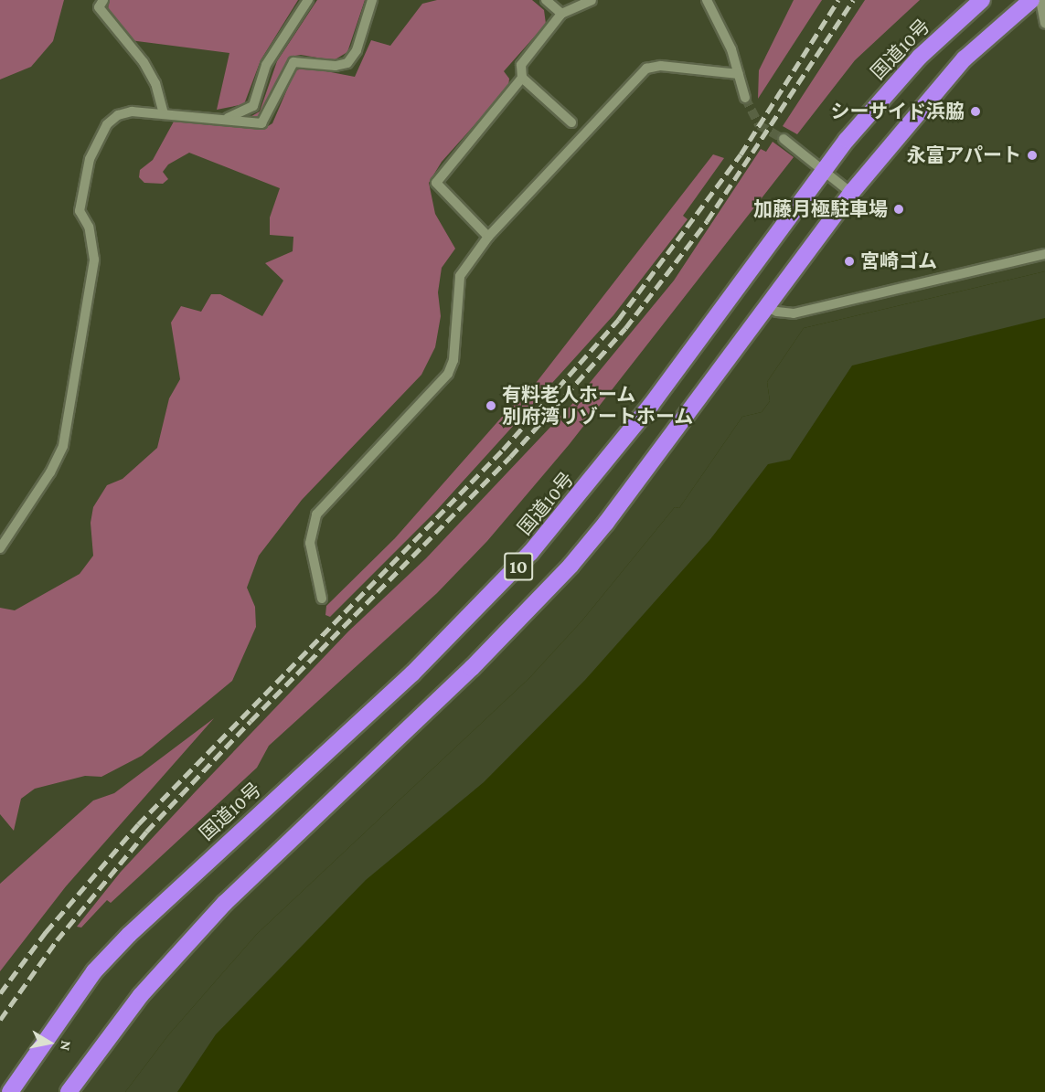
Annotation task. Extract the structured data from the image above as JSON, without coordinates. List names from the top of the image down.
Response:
{
  "streets": {
    "highway": ["国道10号", "10"]
  },
  "places": [
    "シーサイド浜脇",
    "永富アパート",
    "加藤月極駐車場",
    "宮崎ゴム",
    "有料老人ホーム 別府湾リゾートホーム"
  ],
  "north": "right"
}
